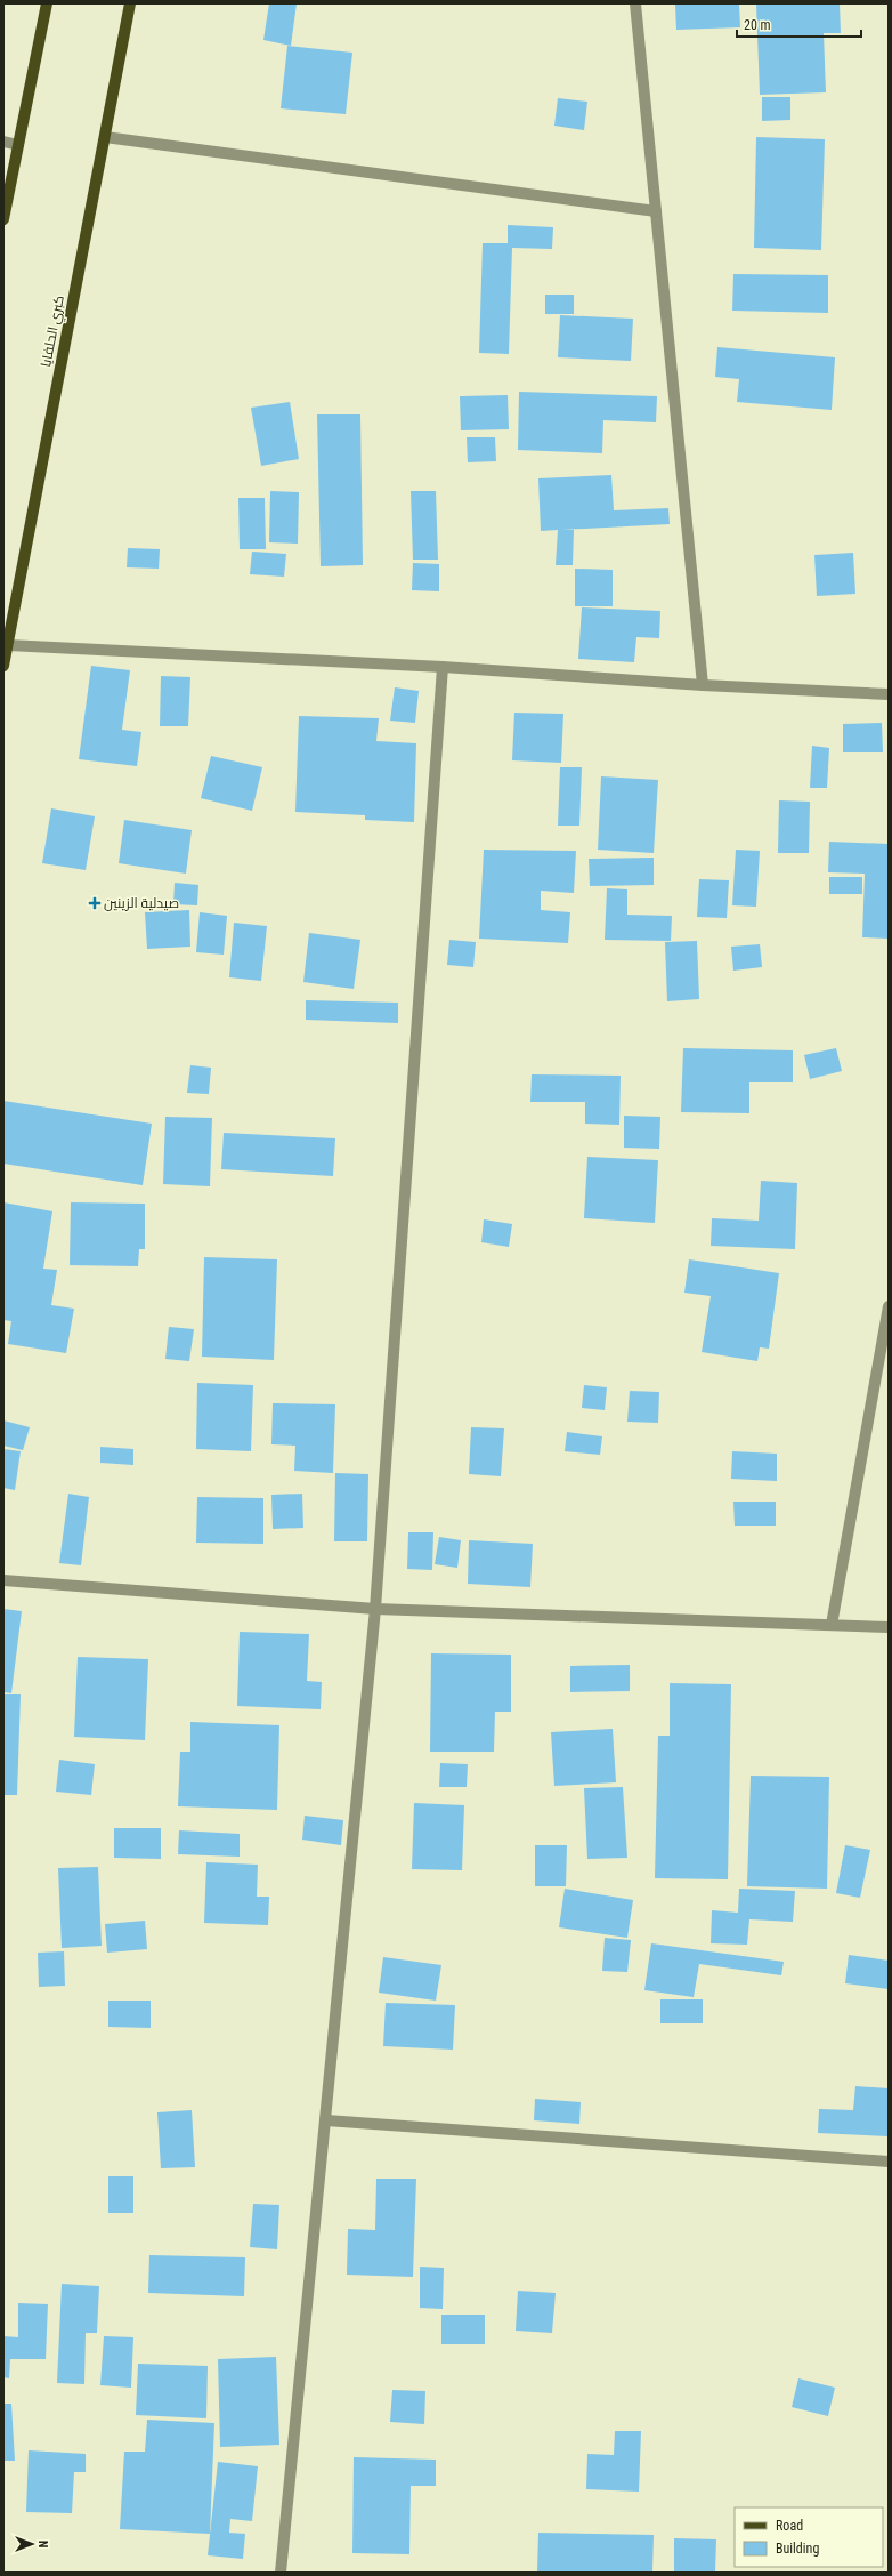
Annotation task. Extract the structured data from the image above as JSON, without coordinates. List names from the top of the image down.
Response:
{
  "streets": {
    "main road": ["كبري الحلفايا"]
  },
  "places": {
    "health": ["صيدلية الزينين"]
  },
  "legend": ["Road", "Building"],
  "scale_bar": "20 m",
  "north": "right"
}
